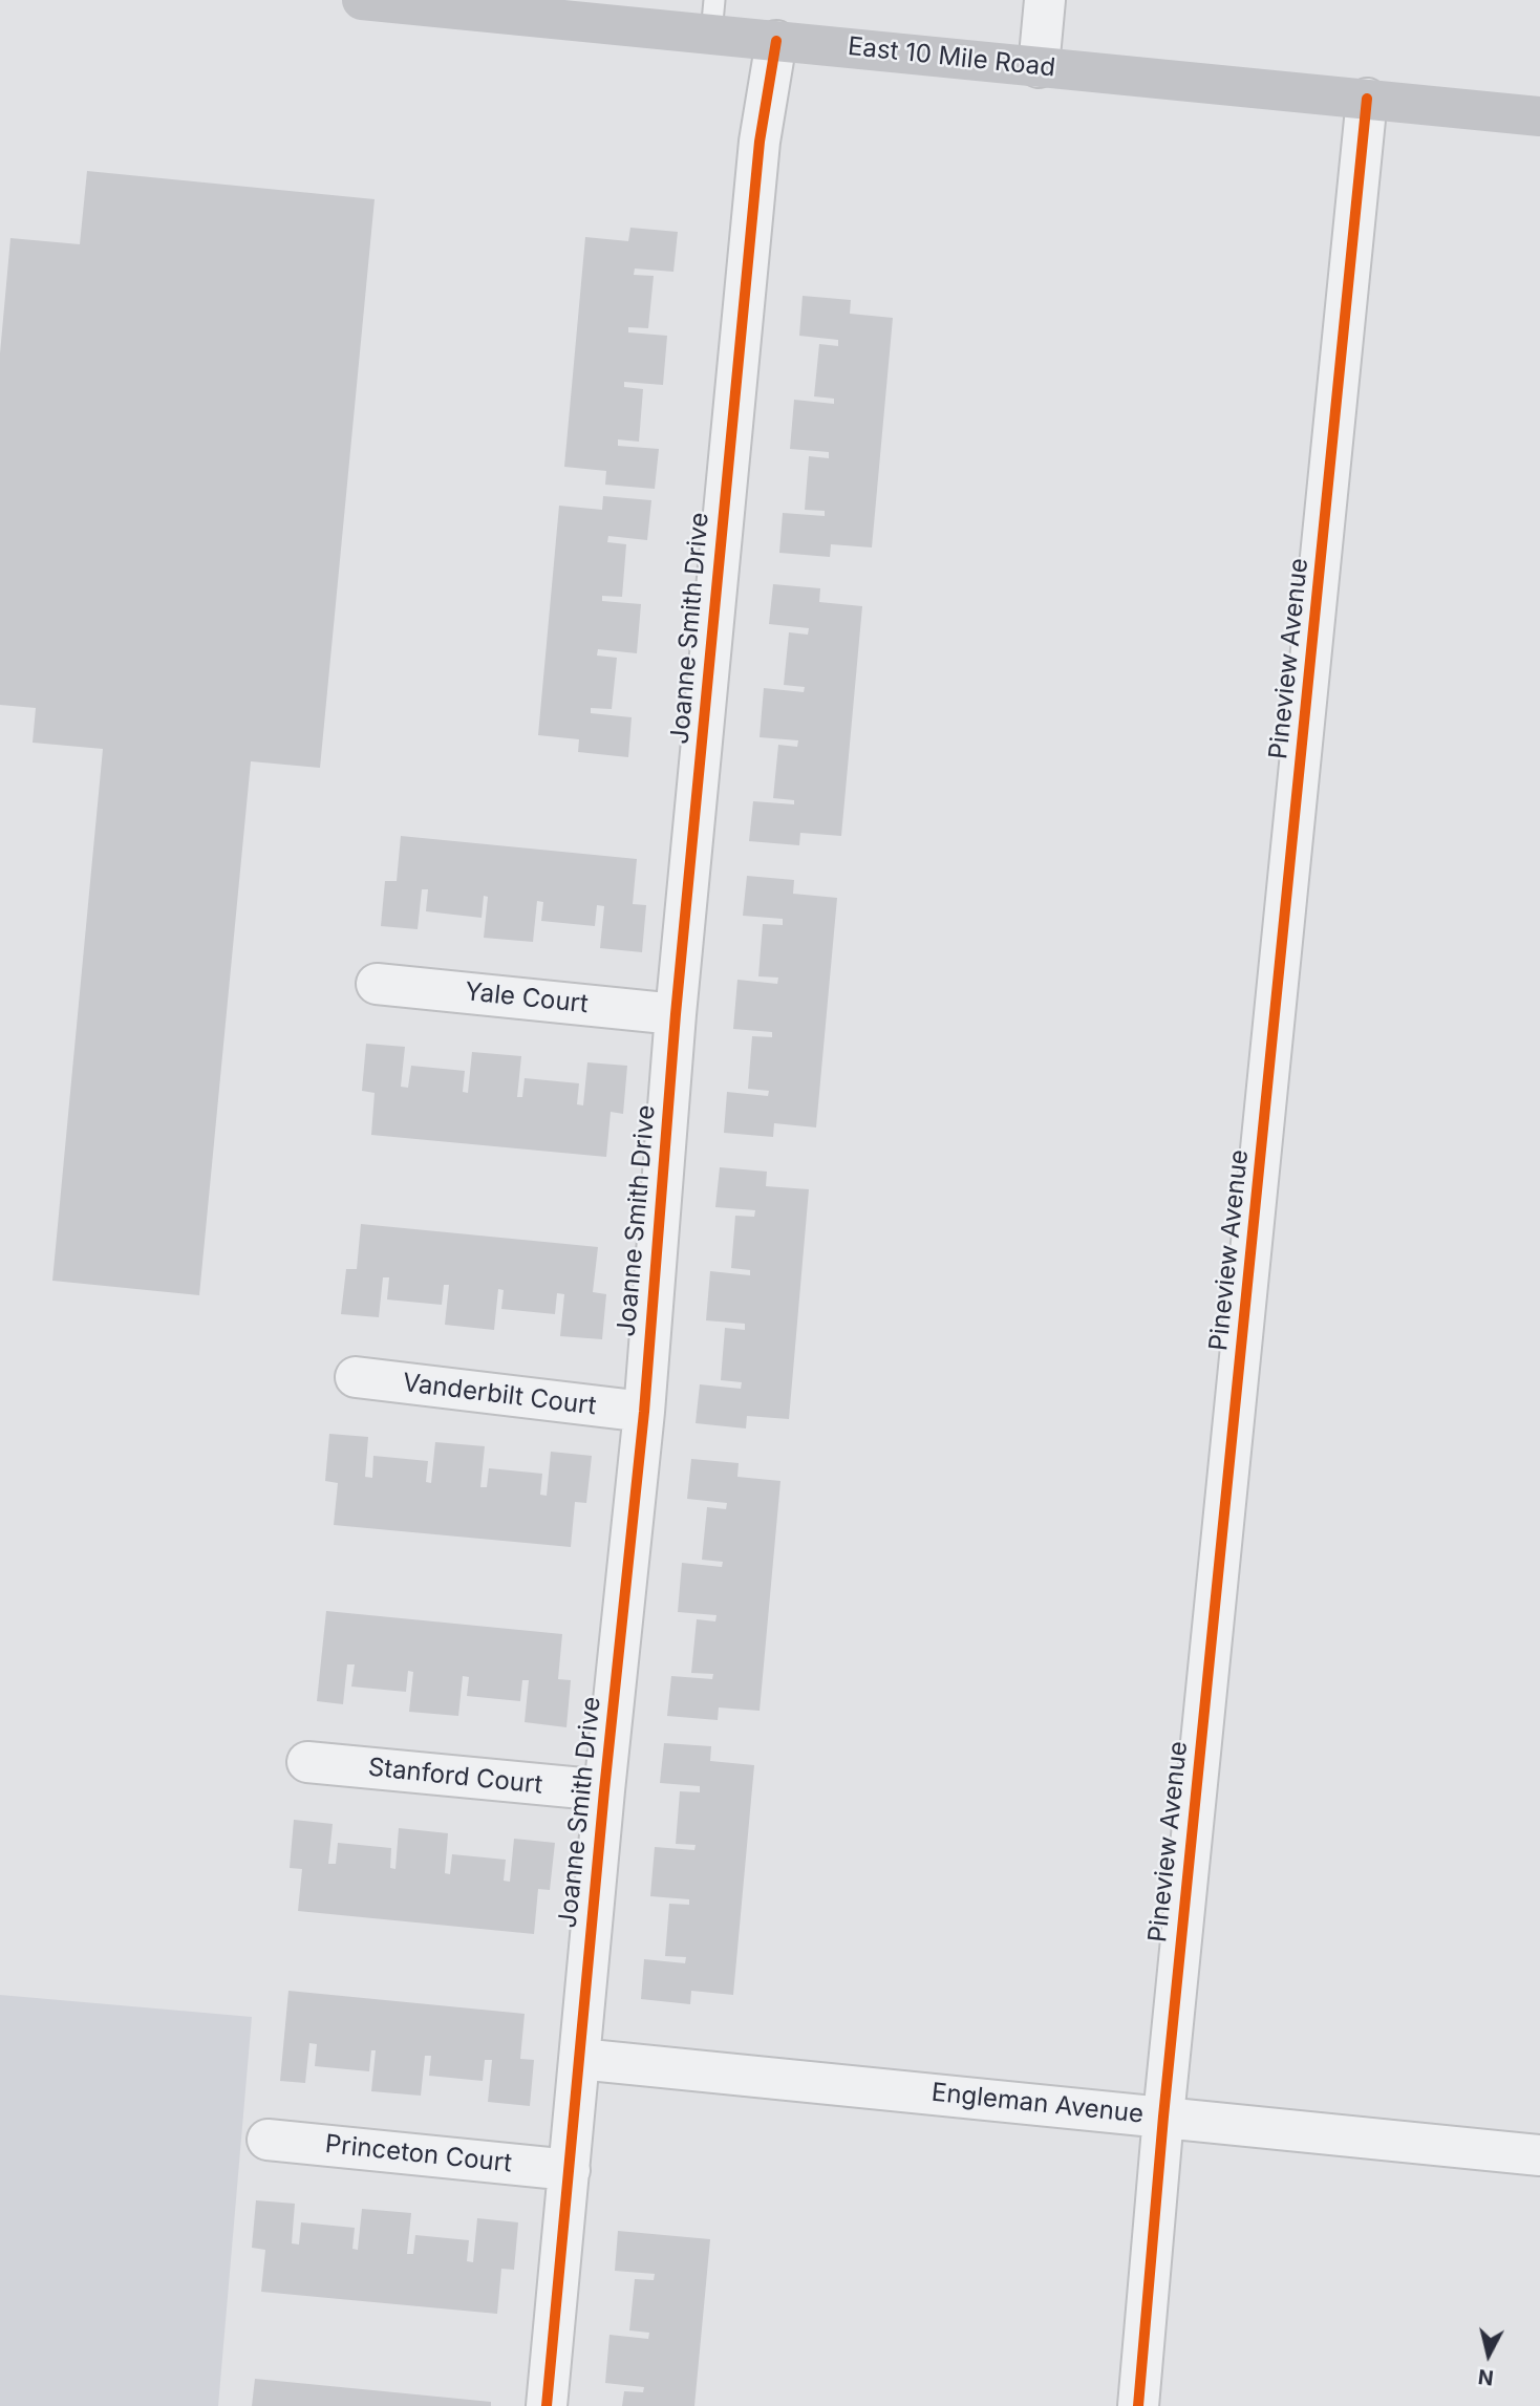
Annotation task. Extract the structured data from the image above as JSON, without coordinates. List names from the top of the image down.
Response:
{
  "streets": {
    "main road": ["East 10 Mile Road"],
    "street": [
      "Joanne Smith Drive",
      "Pineview Avenue",
      "Yale Court",
      "Vanderbilt Court",
      "Stanford Court",
      "Engleman Avenue",
      "Princeton Court"
    ]
  },
  "crossings": [
    ["East 10 Mile Road", "Joanne Smith Drive"],
    ["East 10 Mile Road", "Pineview Avenue"],
    ["Joanne Smith Drive", "Yale Court"],
    ["Joanne Smith Drive", "Vanderbilt Court"],
    ["Joanne Smith Drive", "Stanford Court"],
    ["Joanne Smith Drive", "Engleman Avenue"],
    ["Joanne Smith Drive", "Princeton Court"],
    ["Pineview Avenue", "Engleman Avenue"]
  ],
  "north": "bottom"
}
